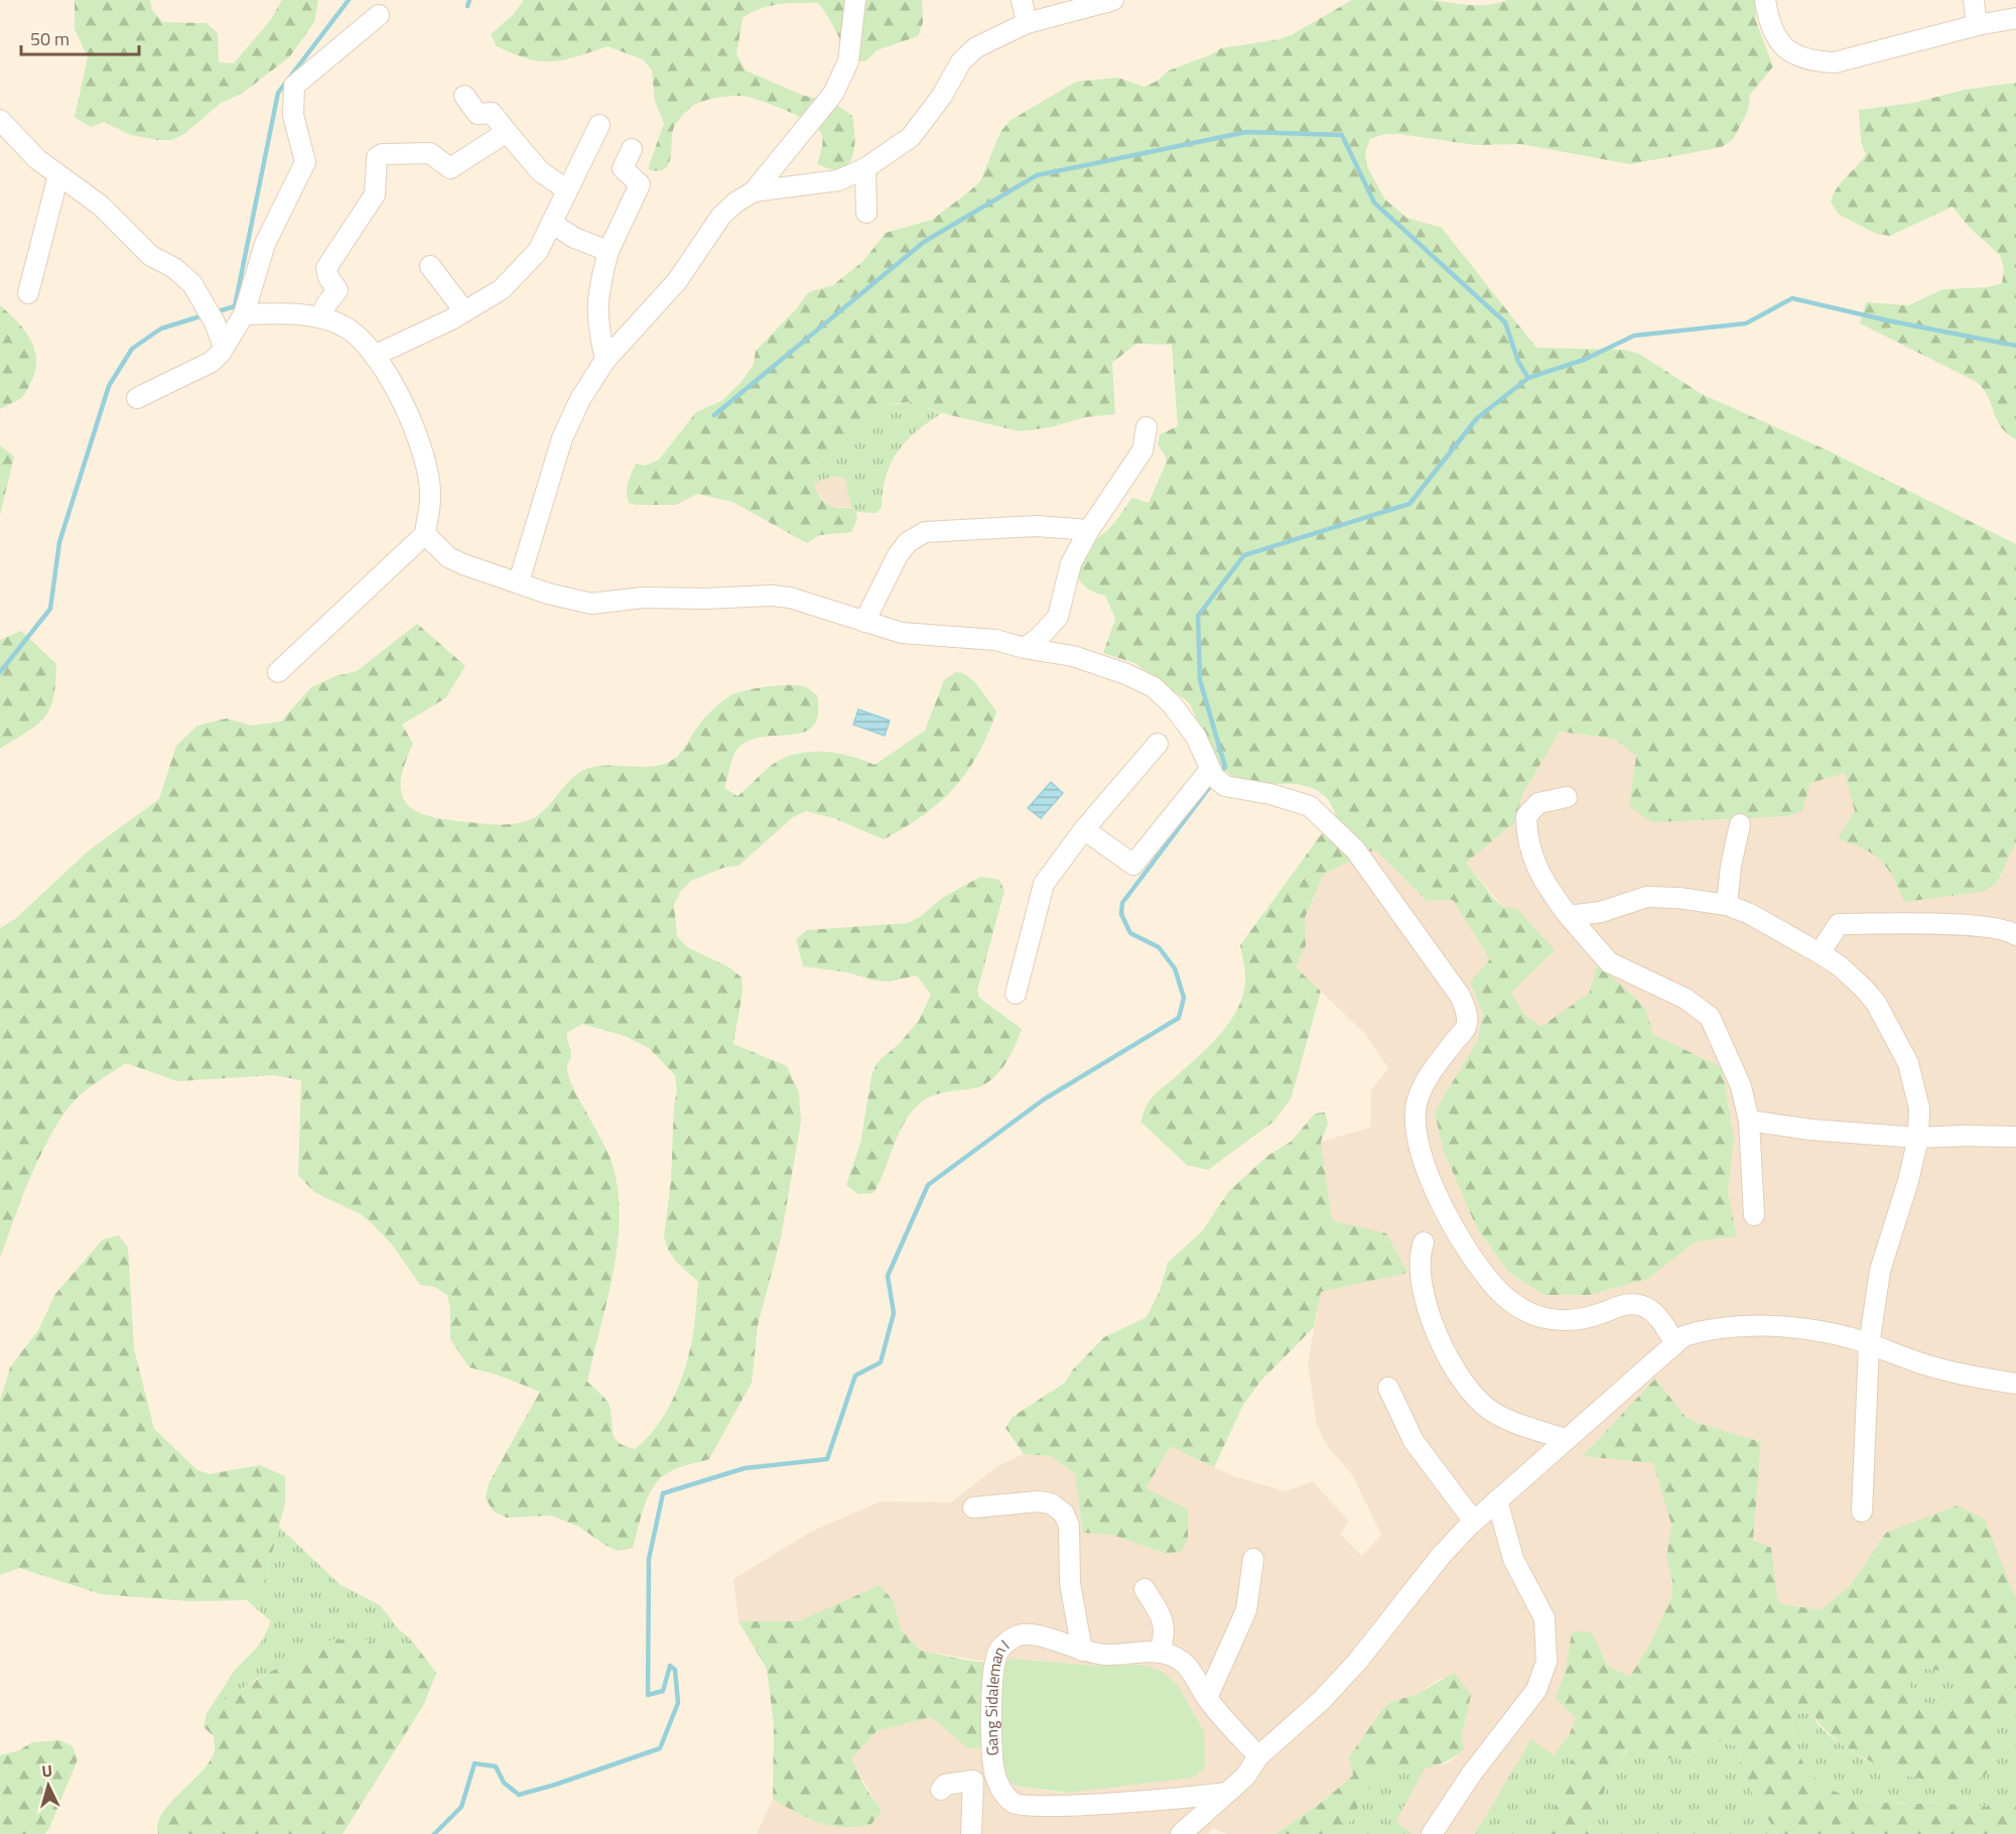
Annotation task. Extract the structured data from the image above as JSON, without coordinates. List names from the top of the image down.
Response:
{
  "streets": {
    "street": ["Gang Sidaleman I"]
  },
  "scale_bar": "50 m",
  "north": "top"
}
